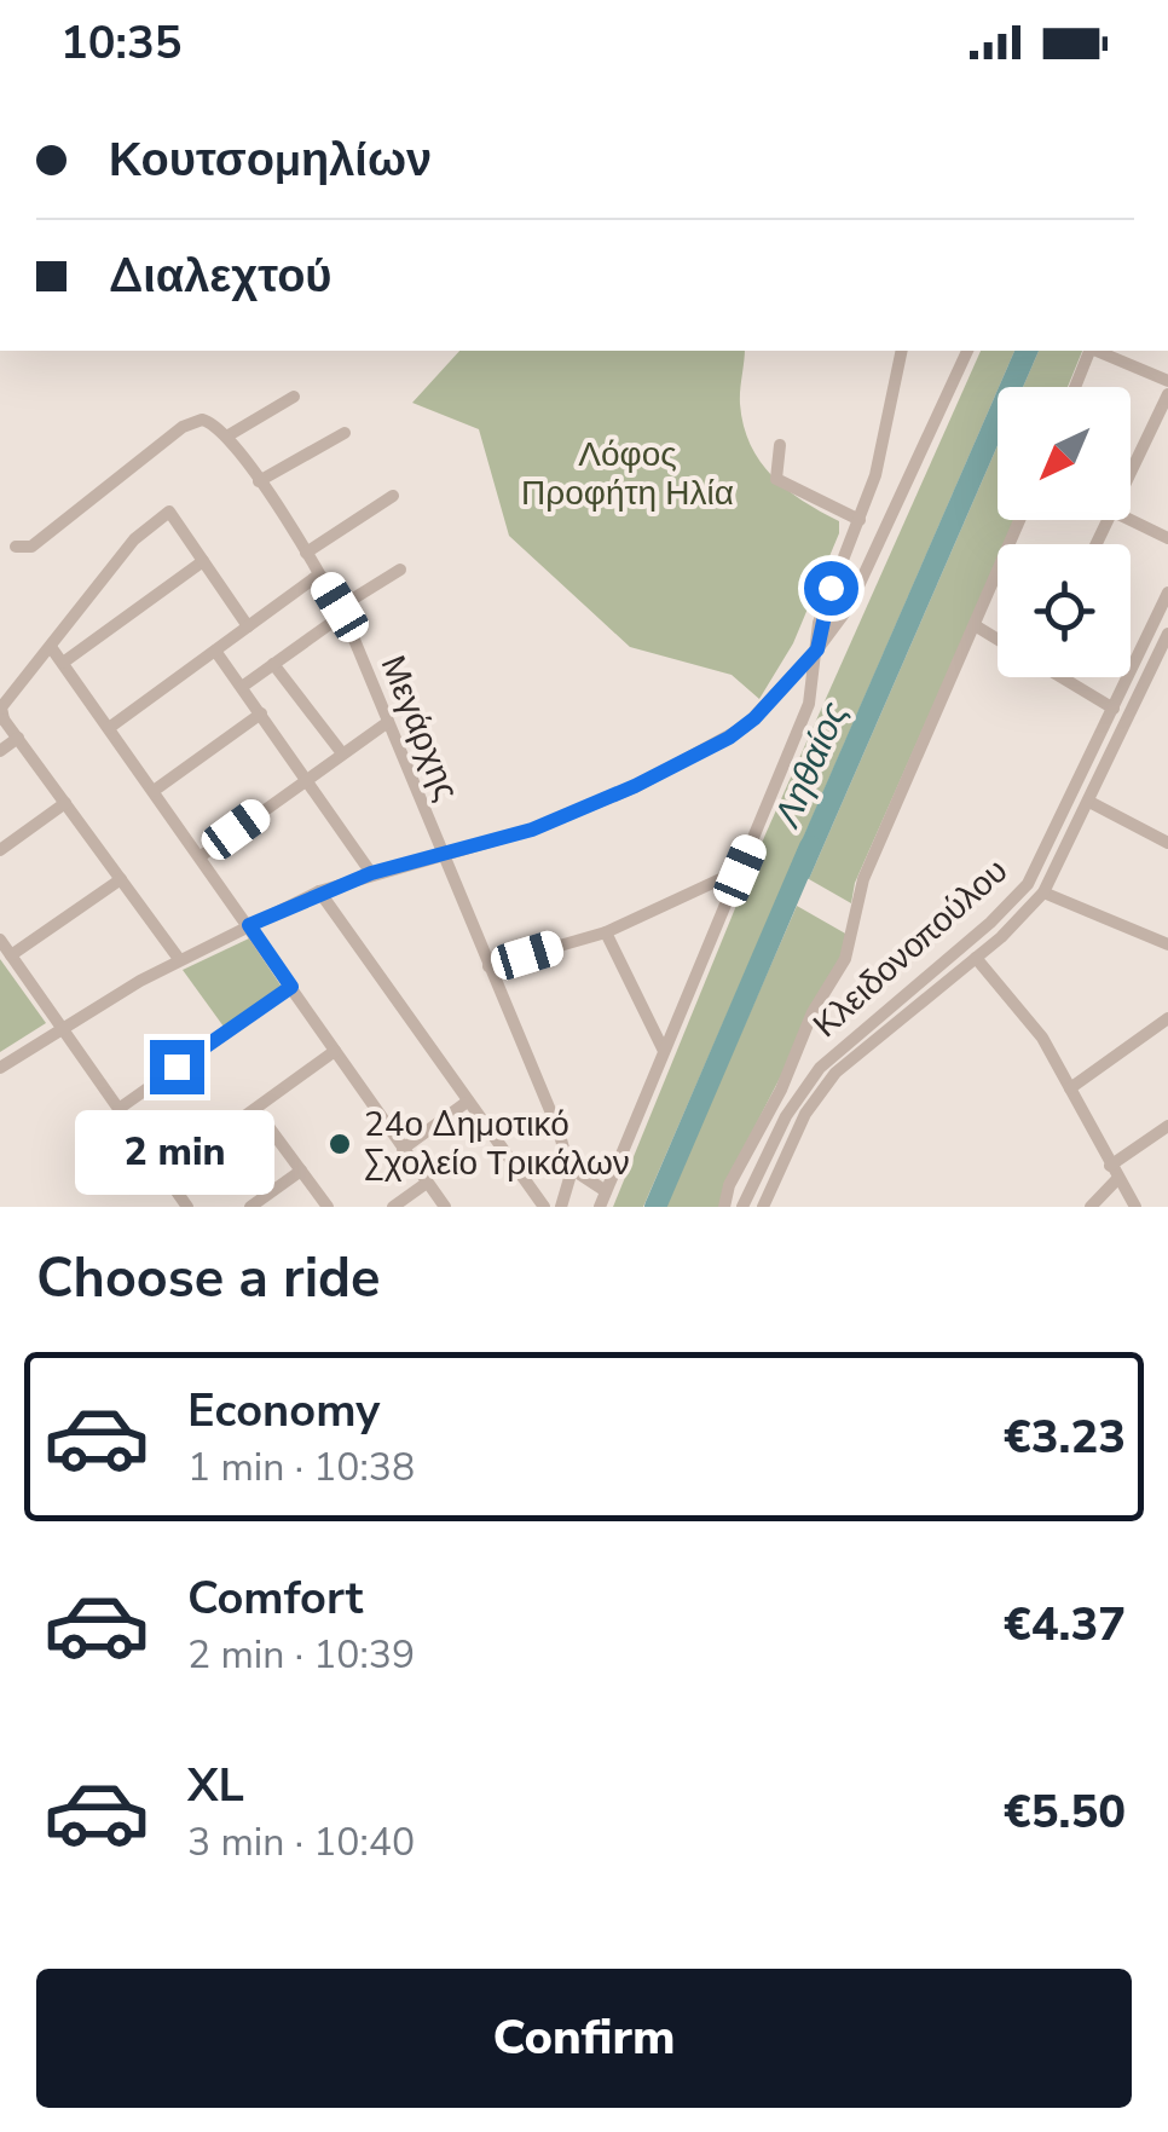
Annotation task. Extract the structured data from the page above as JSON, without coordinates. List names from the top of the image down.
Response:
{
  "streets": {
    "street": ["Μεγάρχης", "Κλειδονοπούλου"]
  },
  "water": ["Ληθαίος"],
  "parks": ["Λόφος Προφήτη Ηλία"],
  "places": ["24ο Δημοτικό Σχολείο Τρικάλων"],
  "north": "bottom left",
  "page": {
    "status": "10:35",
    "banner": ["Κουτσομηλίων", "Διαλεχτού"],
    "bubble": "2 min",
    "heading": "Choose a ride",
    "list": [
      {
        "name": "Economy",
        "note": "1 min · 10:38",
        "value": "€3.23"
      },
      {
        "name": "Comfort",
        "note": "2 min · 10:39",
        "value": "€4.37"
      },
      {
        "name": "XL",
        "note": "3 min · 10:40",
        "value": "€5.50"
      }
    ],
    "buttons": "Confirm"
  }
}
